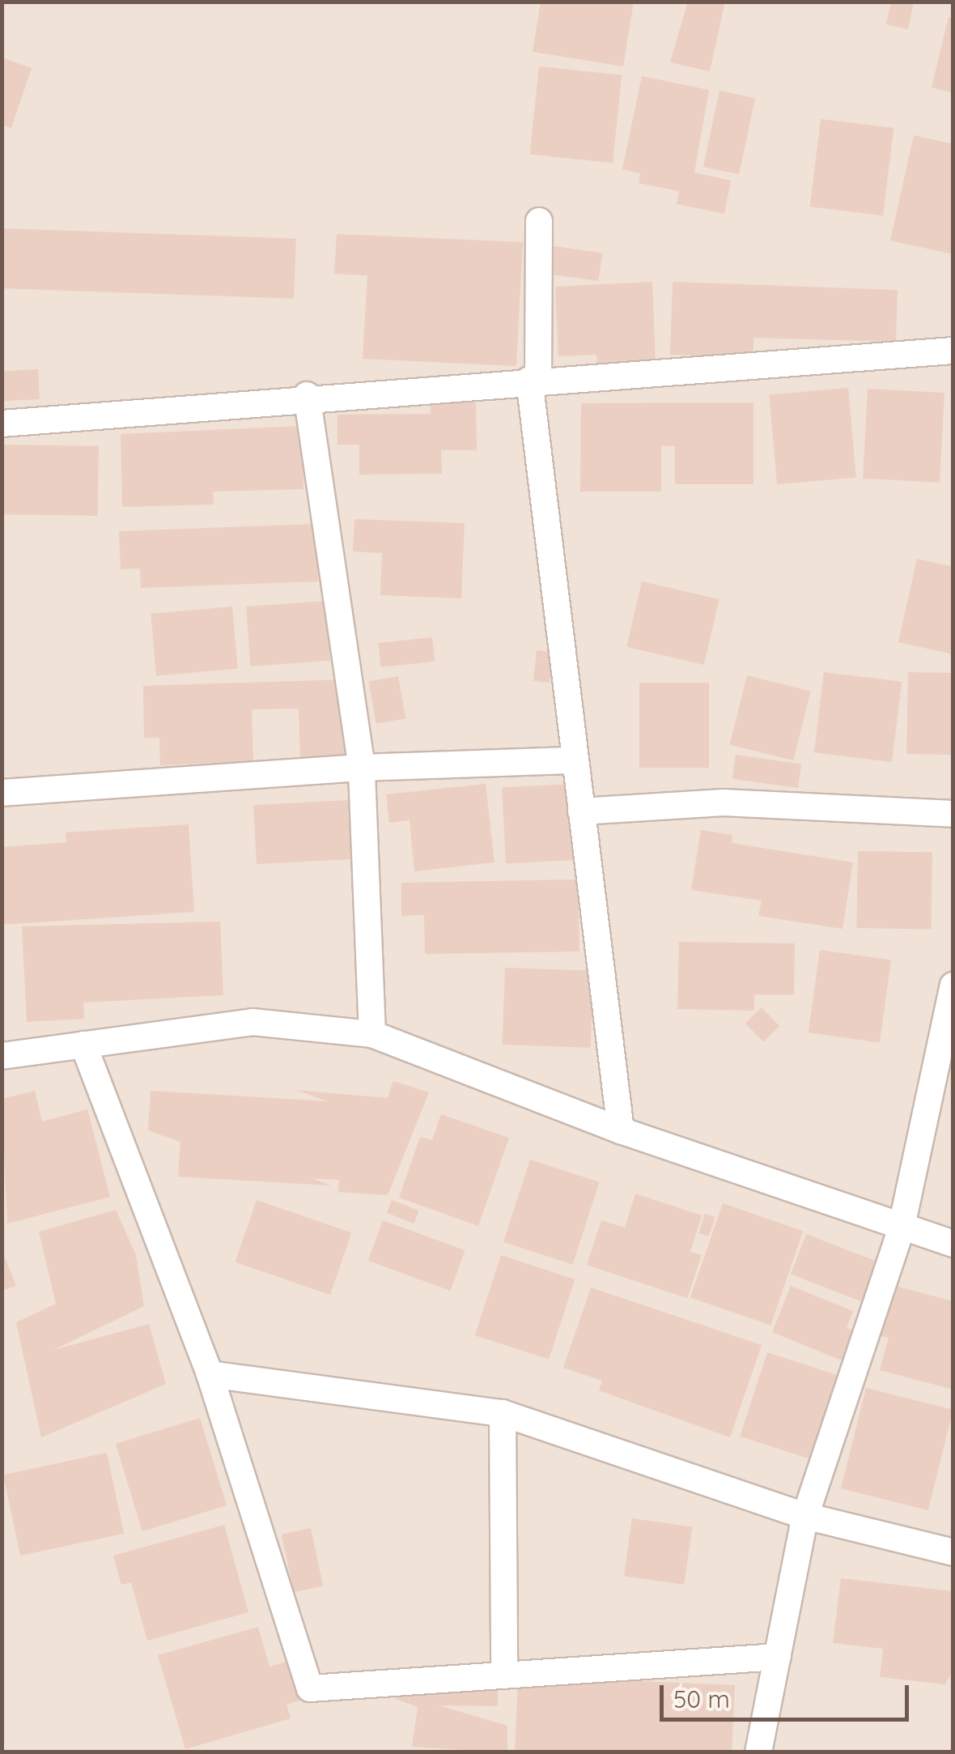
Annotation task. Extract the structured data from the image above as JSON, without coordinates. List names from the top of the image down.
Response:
{
  "scale_bar": "50 m"
}
